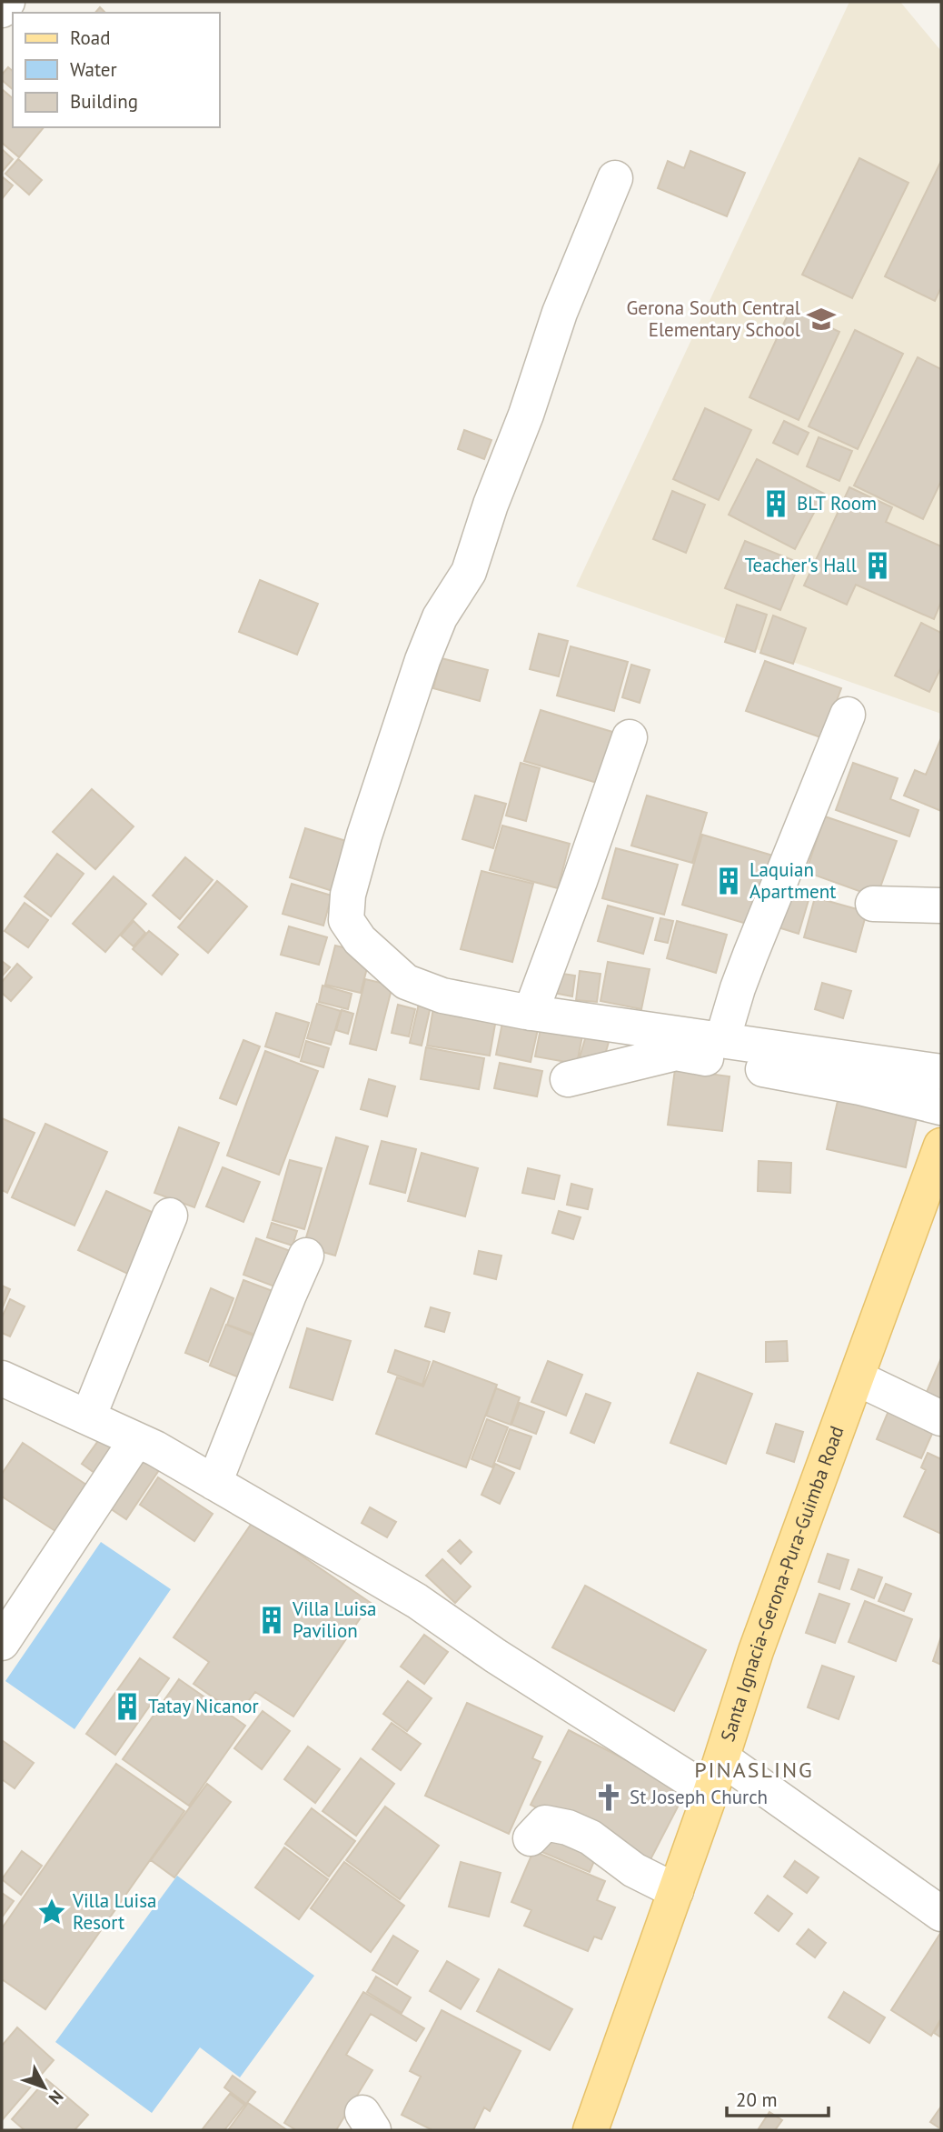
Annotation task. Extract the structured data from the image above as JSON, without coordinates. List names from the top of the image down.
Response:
{
  "streets": {
    "main road": ["Santa Ignacia-Gerona-Pura-Guimba Road"]
  },
  "districts": ["PINASLING"],
  "places": {
    "school or university": ["Gerona South Central Elementary School"],
    "building": [
      "BLT Room",
      "Teacher's Hall",
      "Laquian Apartment",
      "Villa Luisa Pavilion",
      "Tatay Nicanor"
    ],
    "church": ["St Joseph Church"],
    "place": ["Villa Luisa Resort"]
  },
  "legend": ["Road", "Water", "Building"],
  "scale_bar": "20 m",
  "north": "bottom right"
}
